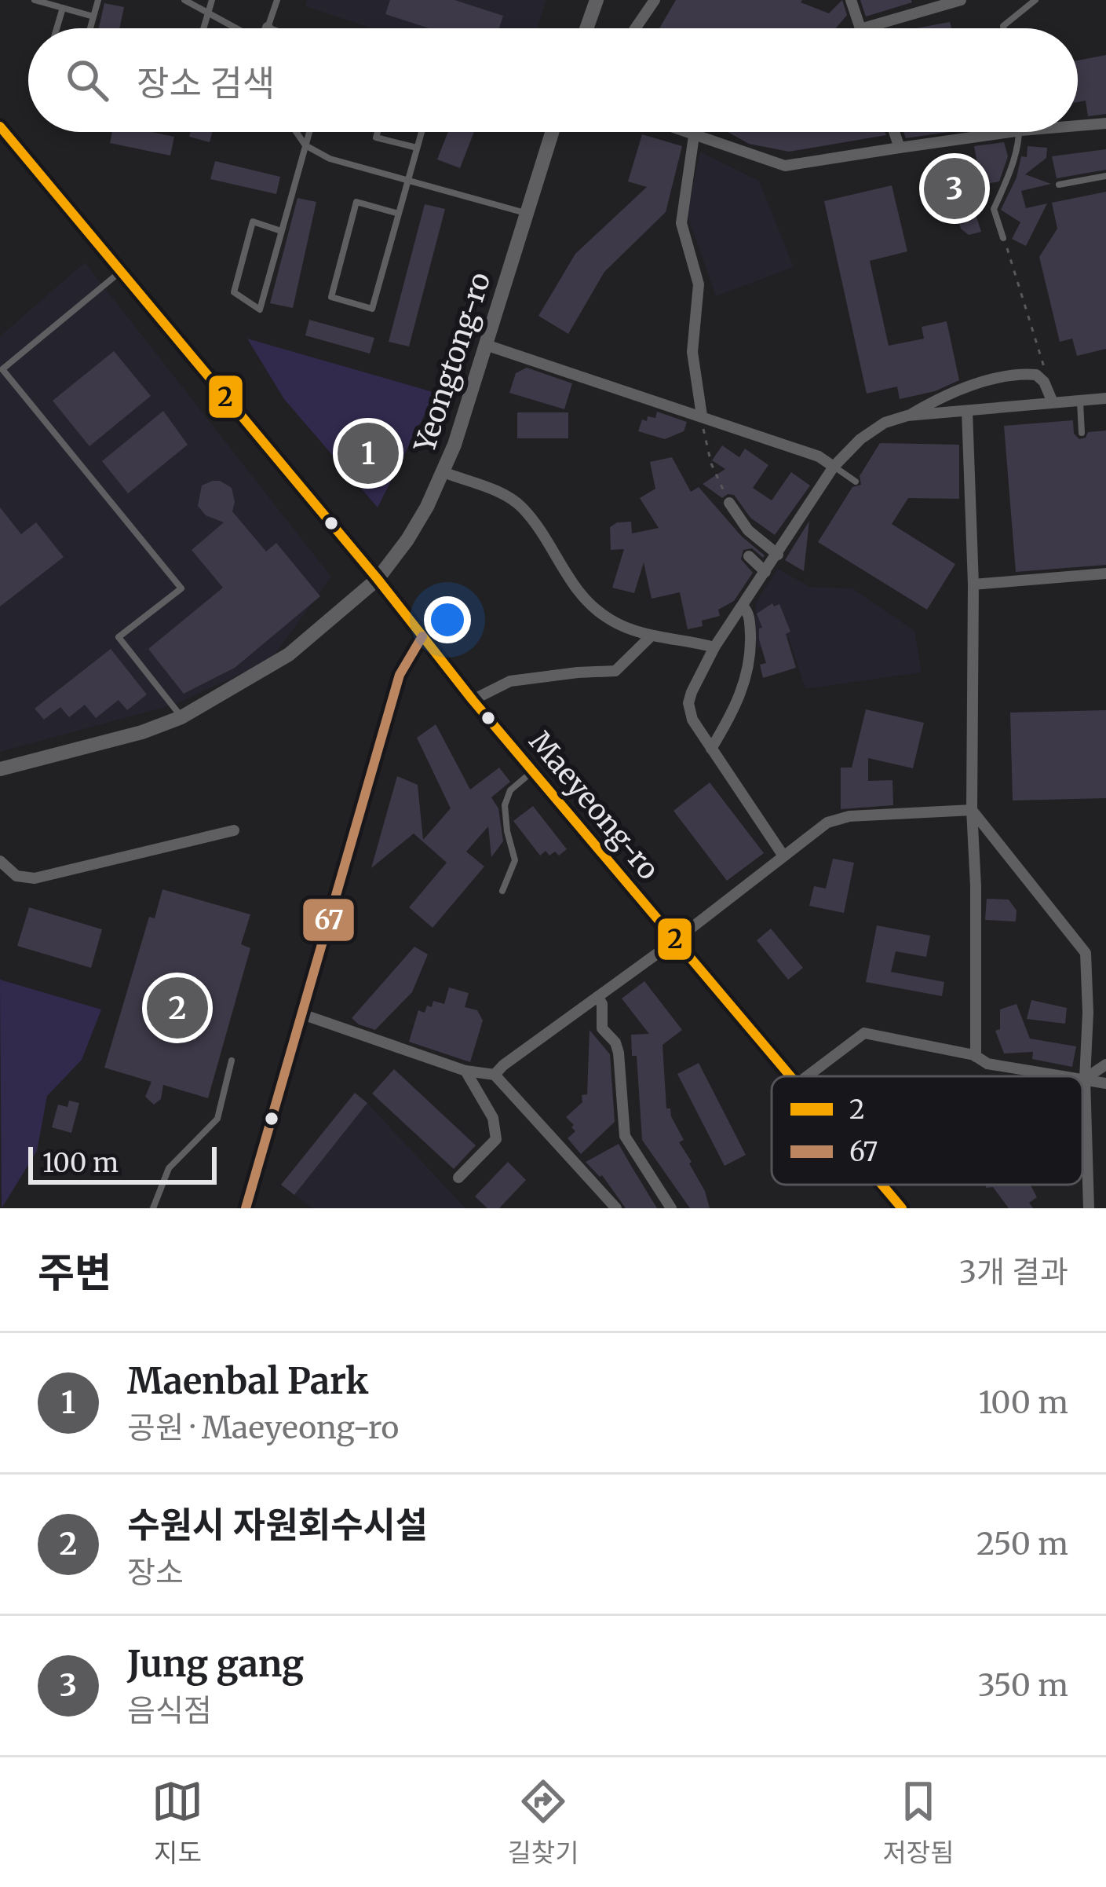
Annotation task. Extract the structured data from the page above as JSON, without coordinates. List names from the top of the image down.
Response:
{
  "streets": {
    "street": ["Yeongtong-ro", "Maeyeong-ro"]
  },
  "crossings": [
    ["Yeongtong-ro", "Maeyeong-ro"]
  ],
  "lines": ["transit line 2", "transit line 67"],
  "legend": ["2", "67"],
  "scale_bar": "100 m",
  "page": {
    "search": "장소 검색",
    "pins": ["3", "1", "2"],
    "scale": "100 m",
    "heading": ["주변", "3개 결과"],
    "list": [
      {
        "mark": "1",
        "name": "Maenbal Park",
        "note": "공원 · Maeyeong-ro",
        "value": "100 m"
      },
      {
        "mark": "2",
        "name": "수원시 자원회수시설",
        "note": "장소",
        "value": "250 m"
      },
      {
        "mark": "3",
        "name": "Jung gang",
        "note": "음식점",
        "value": "350 m"
      }
    ],
    "nav": ["지도", "길찾기", "저장됨"]
  }
}
